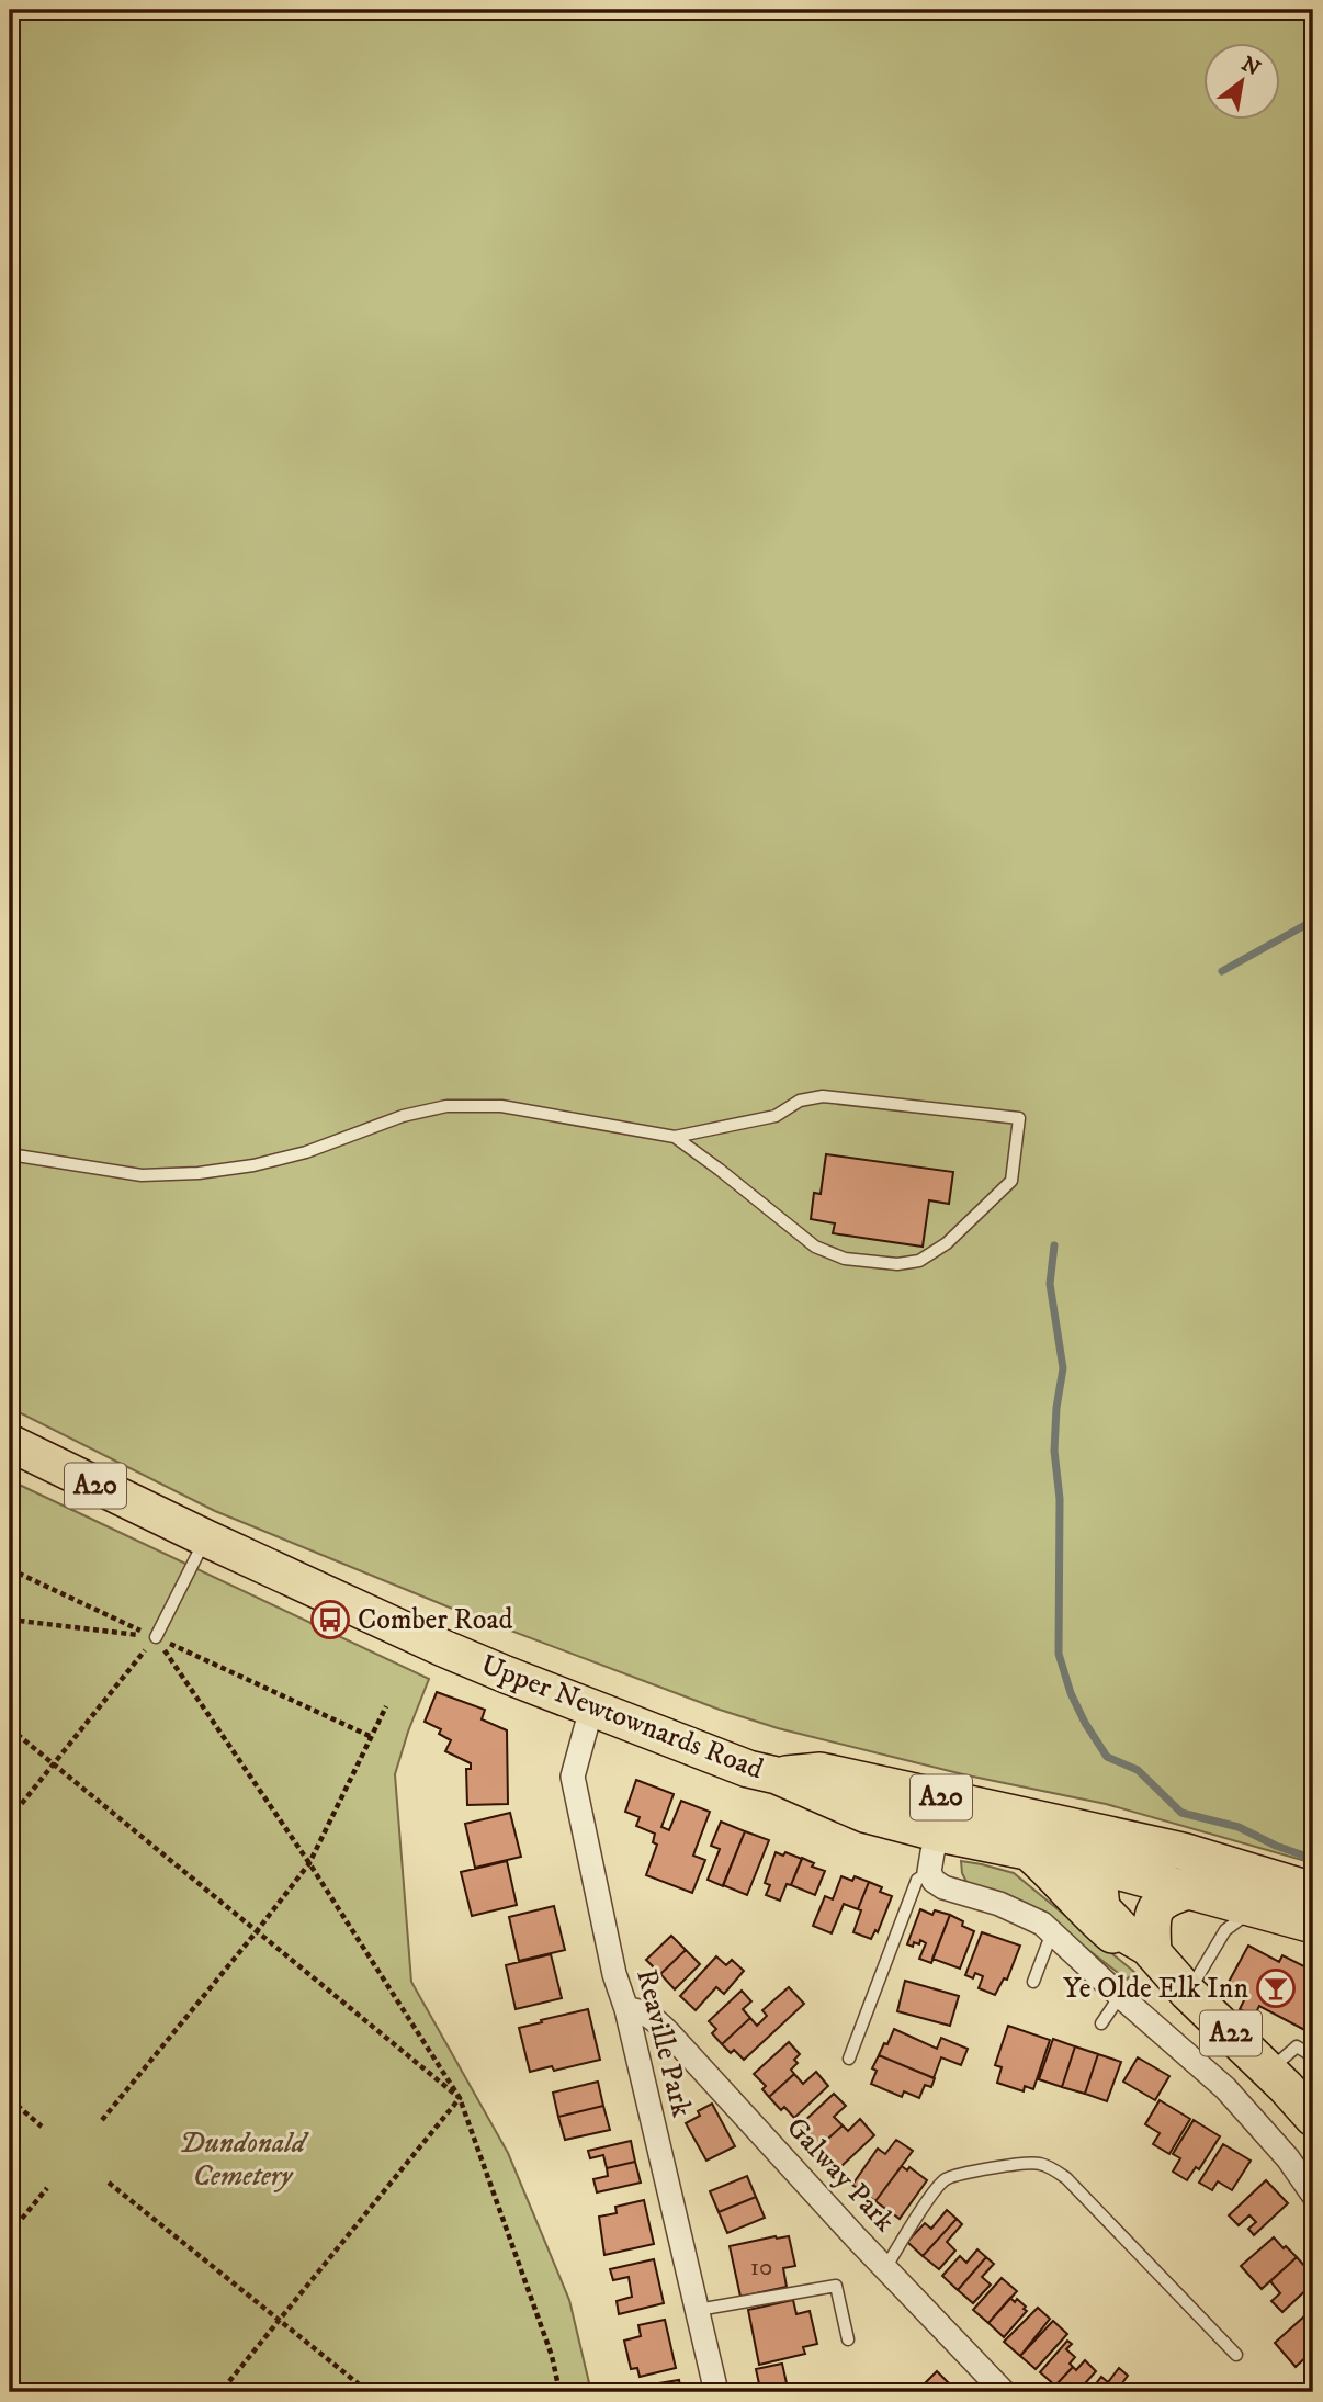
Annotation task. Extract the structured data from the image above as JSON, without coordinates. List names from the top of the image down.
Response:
{
  "streets": {
    "highway": ["A20", "Upper Newtownards Road", "A22"],
    "street": ["Reaville Park", "Galway Park"]
  },
  "crossings": [
    ["Upper Newtownards Road", "A22"],
    ["Upper Newtownards Road", "Reaville Park"],
    ["Reaville Park", "Galway Park"]
  ],
  "parks": ["Dundonald Cemetery"],
  "places": {
    "bus stop": ["Comber Road"],
    "bar": ["Ye Olde Elk Inn"]
  },
  "house_numbers": ["10"],
  "north": "top right"
}
